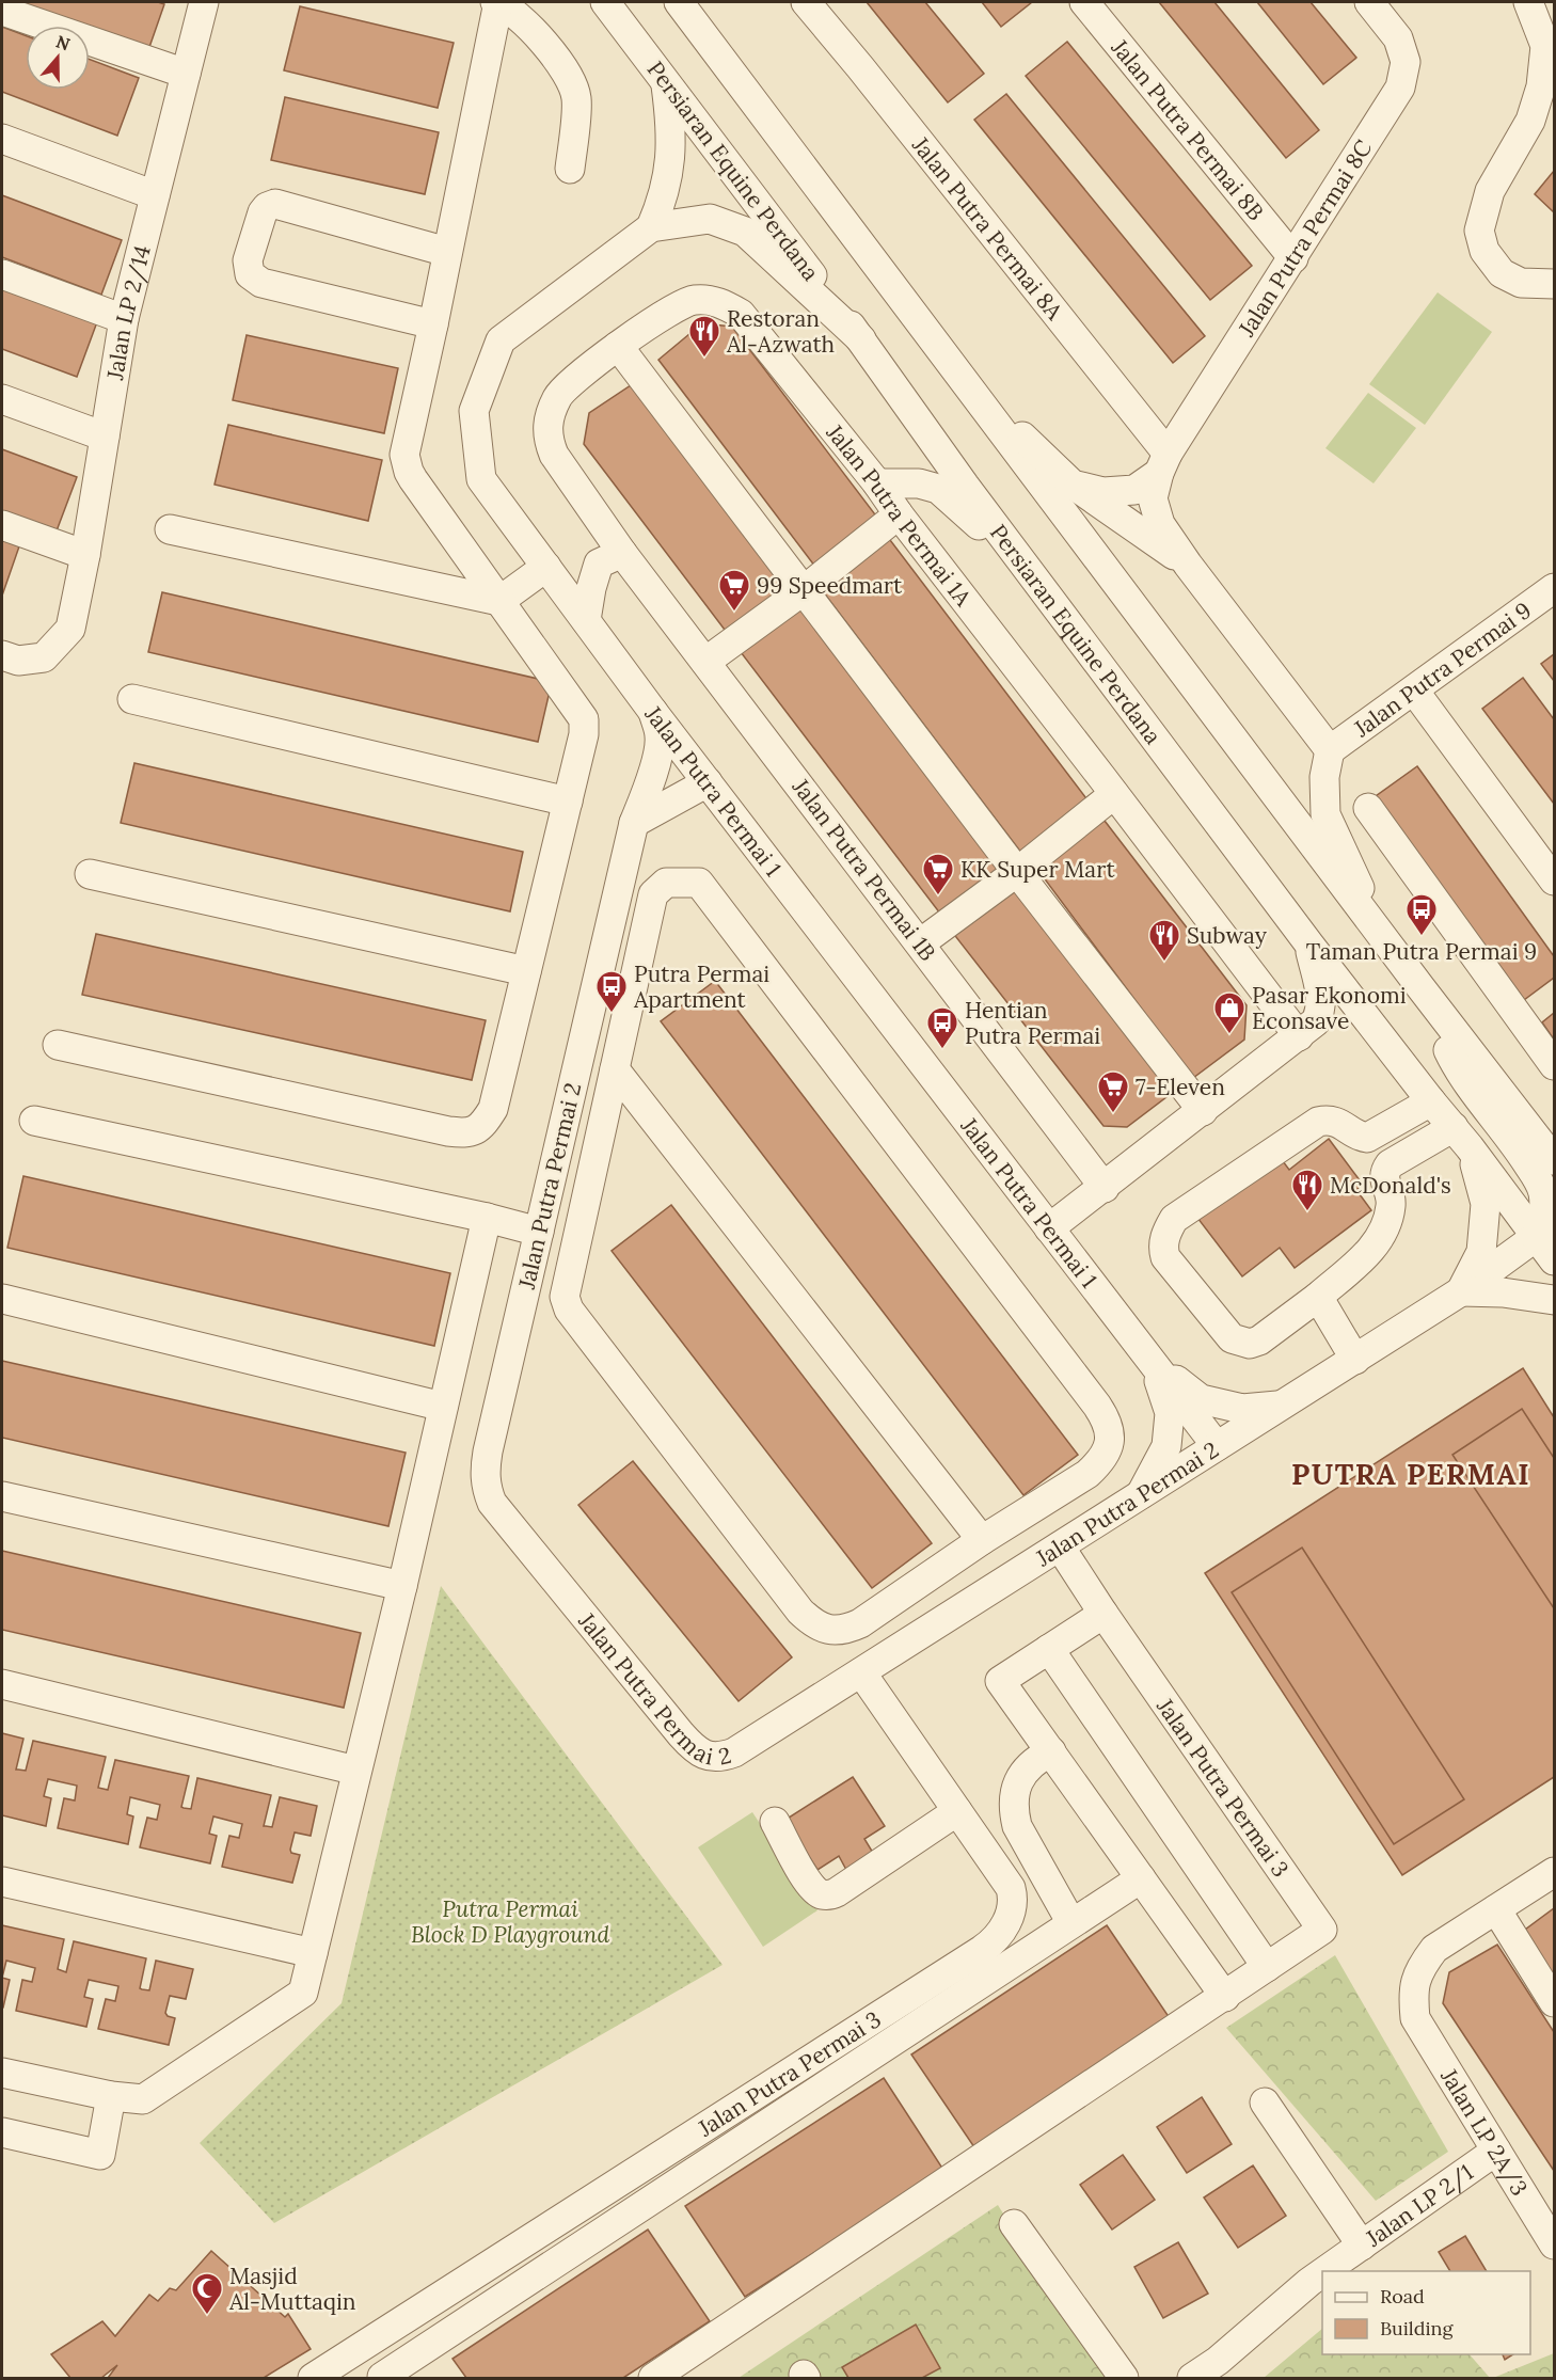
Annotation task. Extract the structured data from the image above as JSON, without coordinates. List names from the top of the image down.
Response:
{
  "streets": {
    "street": [
      "Jalan Putra Permai 8B",
      "Persiaran Equine Perdana",
      "Jalan Putra Permai 8A",
      "Jalan Putra Permai 8C",
      "Jalan LP 2/14",
      "Jalan Putra Permai 1A",
      "Jalan Putra Permai 9",
      "Jalan Putra Permai 1",
      "Jalan Putra Permai 1B",
      "Jalan Putra Permai 2",
      "Jalan Putra Permai 3",
      "Jalan LP 2A/3",
      "Jalan LP 2/1"
    ]
  },
  "crossings": [
    ["Jalan Putra Permai 8B", "Jalan Putra Permai 8C"],
    ["Persiaran Equine Perdana", "Jalan Putra Permai 1"],
    ["Persiaran Equine Perdana", "Jalan Putra Permai 2"],
    ["Jalan Putra Permai 8A", "Jalan Putra Permai 8C"],
    ["Jalan Putra Permai 1A", "Jalan Putra Permai 1B"],
    ["Jalan Putra Permai 1", "Jalan Putra Permai 2"],
    ["Jalan Putra Permai 2", "Jalan Putra Permai 3"],
    ["Jalan LP 2A/3", "Jalan LP 2/1"]
  ],
  "districts": ["PUTRA PERMAI"],
  "parks": ["Putra Permai Block D Playground"],
  "places": {
    "restaurant": ["Restoran Al-Azwath", "Subway", "McDonald's"],
    "supermarket": ["99 Speedmart", "KK Super Mart", "7-Eleven"],
    "bus stop": ["Taman Putra Permai 9", "Putra Permai Apartment", "Hentian Putra Permai"],
    "shop": ["Pasar Ekonomi Econsave"],
    "mosque": ["Masjid Al-Muttaqin"]
  },
  "legend": ["Road", "Building"],
  "north": "top"
}
